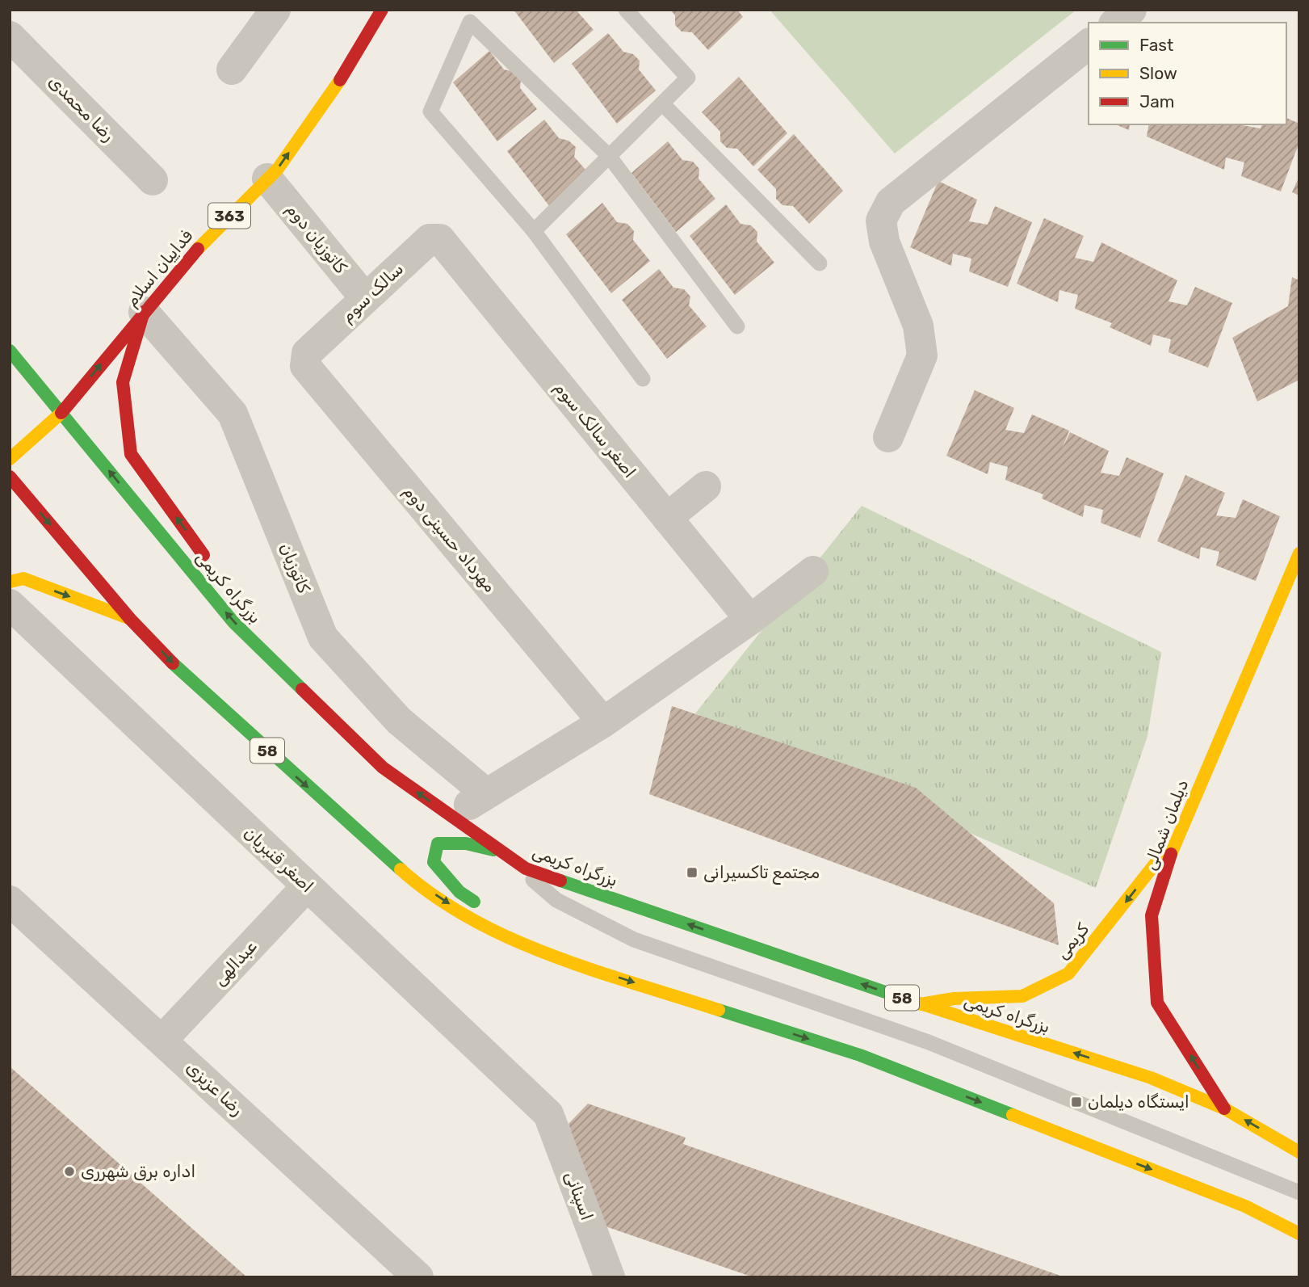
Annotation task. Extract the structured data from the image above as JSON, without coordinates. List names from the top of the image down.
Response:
{
  "streets": {
    "main road": [
      "363",
      "فداییان اسلام",
      "بزرگراه کریمی",
      "58",
      "دیلمان شمالی",
      "کریمی"
    ],
    "street": [
      "رضا محمدی",
      "کاتوزیان دوم",
      "سالک سوم",
      "اصغر سالک سوم",
      "مهرداد حسینی دوم",
      "کاتوزیان",
      "اصغر قنبریان",
      "عبدالهی",
      "رضا عزیزی",
      "اسپنانی"
    ]
  },
  "crossings": [
    ["کاتوزیان دوم", "فداییان اسلام"],
    ["کاتوزیان دوم", "سالک سوم"],
    ["فداییان اسلام", "کاتوزیان"],
    ["فداییان اسلام", "بزرگراه کریمی"],
    ["سالک سوم", "اصغر سالک سوم"],
    ["سالک سوم", "مهرداد حسینی دوم"],
    ["بزرگراه کریمی", "دیلمان شمالی"],
    ["بزرگراه کریمی", "کریمی"],
    ["دیلمان شمالی", "کریمی"],
    ["اصغر قنبریان", "عبدالهی"],
    ["اصغر قنبریان", "اسپنانی"],
    ["عبدالهی", "رضا عزیزی"]
  ],
  "one_way": ["فداییان اسلام", "دیلمان شمالی", "کریمی"],
  "places": {
    "transit": ["مجتمع تاکسیرانی", "ایستگاه دیلمان"],
    "other": ["اداره برق شهرری"]
  },
  "legend": ["Fast", "Slow", "Jam"]
}
